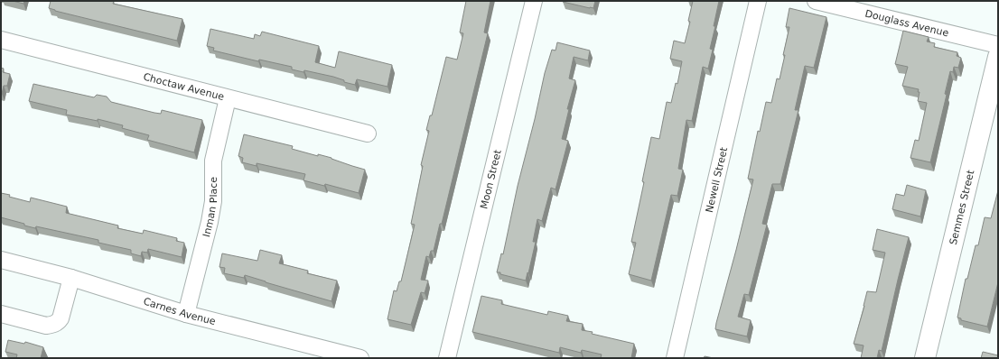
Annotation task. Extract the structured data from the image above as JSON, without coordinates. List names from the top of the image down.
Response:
{
  "streets": {
    "main road": ["Semmes Street"],
    "street": [
      "Douglass Avenue",
      "Choctaw Avenue",
      "Moon Street",
      "Newell Street",
      "Inman Place",
      "Carnes Avenue"
    ]
  },
  "crossings": [
    ["Choctaw Avenue", "Inman Place"],
    ["Inman Place", "Carnes Avenue"]
  ]
}
